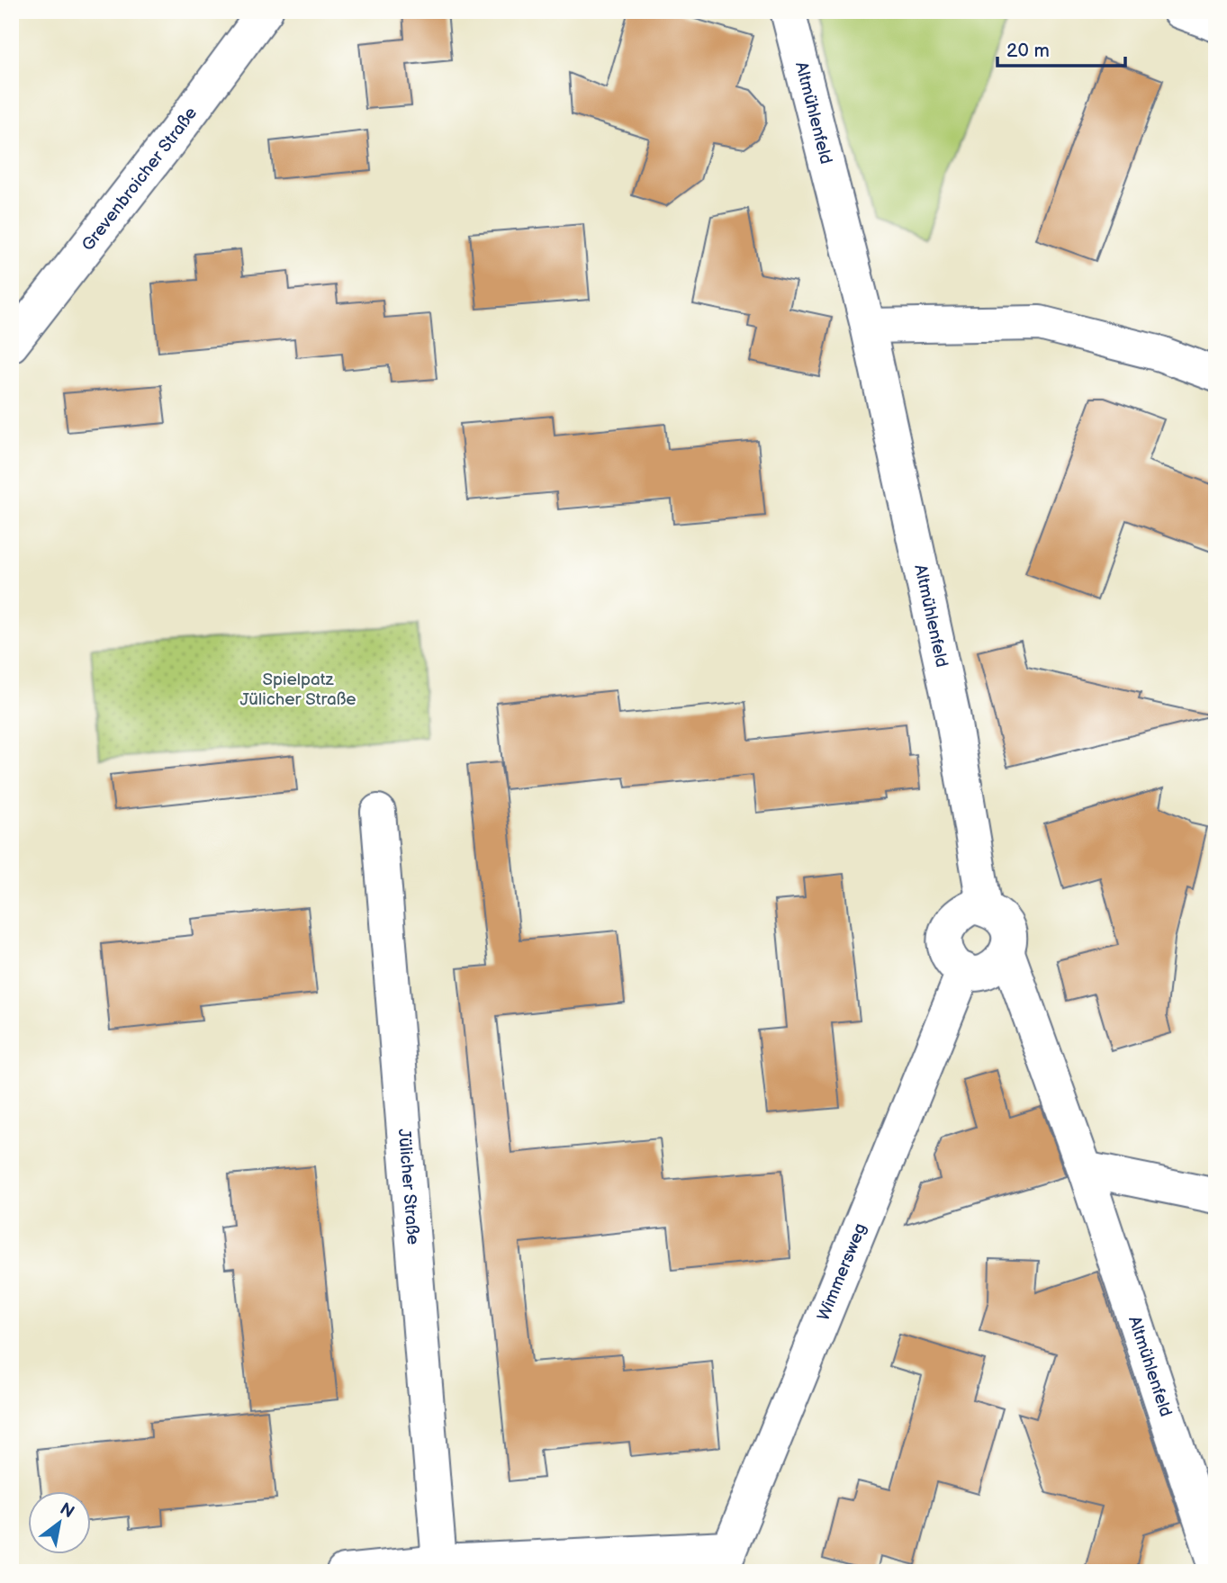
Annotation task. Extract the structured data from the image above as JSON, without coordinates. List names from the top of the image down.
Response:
{
  "streets": {
    "street": [
      "Altmühlenfeld",
      "Grevenbroicher Straße",
      "Jülicher Straße",
      "Wimmersweg"
    ]
  },
  "crossings": [
    ["Altmühlenfeld", "Wimmersweg"]
  ],
  "parks": ["Spielpatz Jülicher Straße"],
  "scale_bar": "20 m",
  "north": "top right"
}
